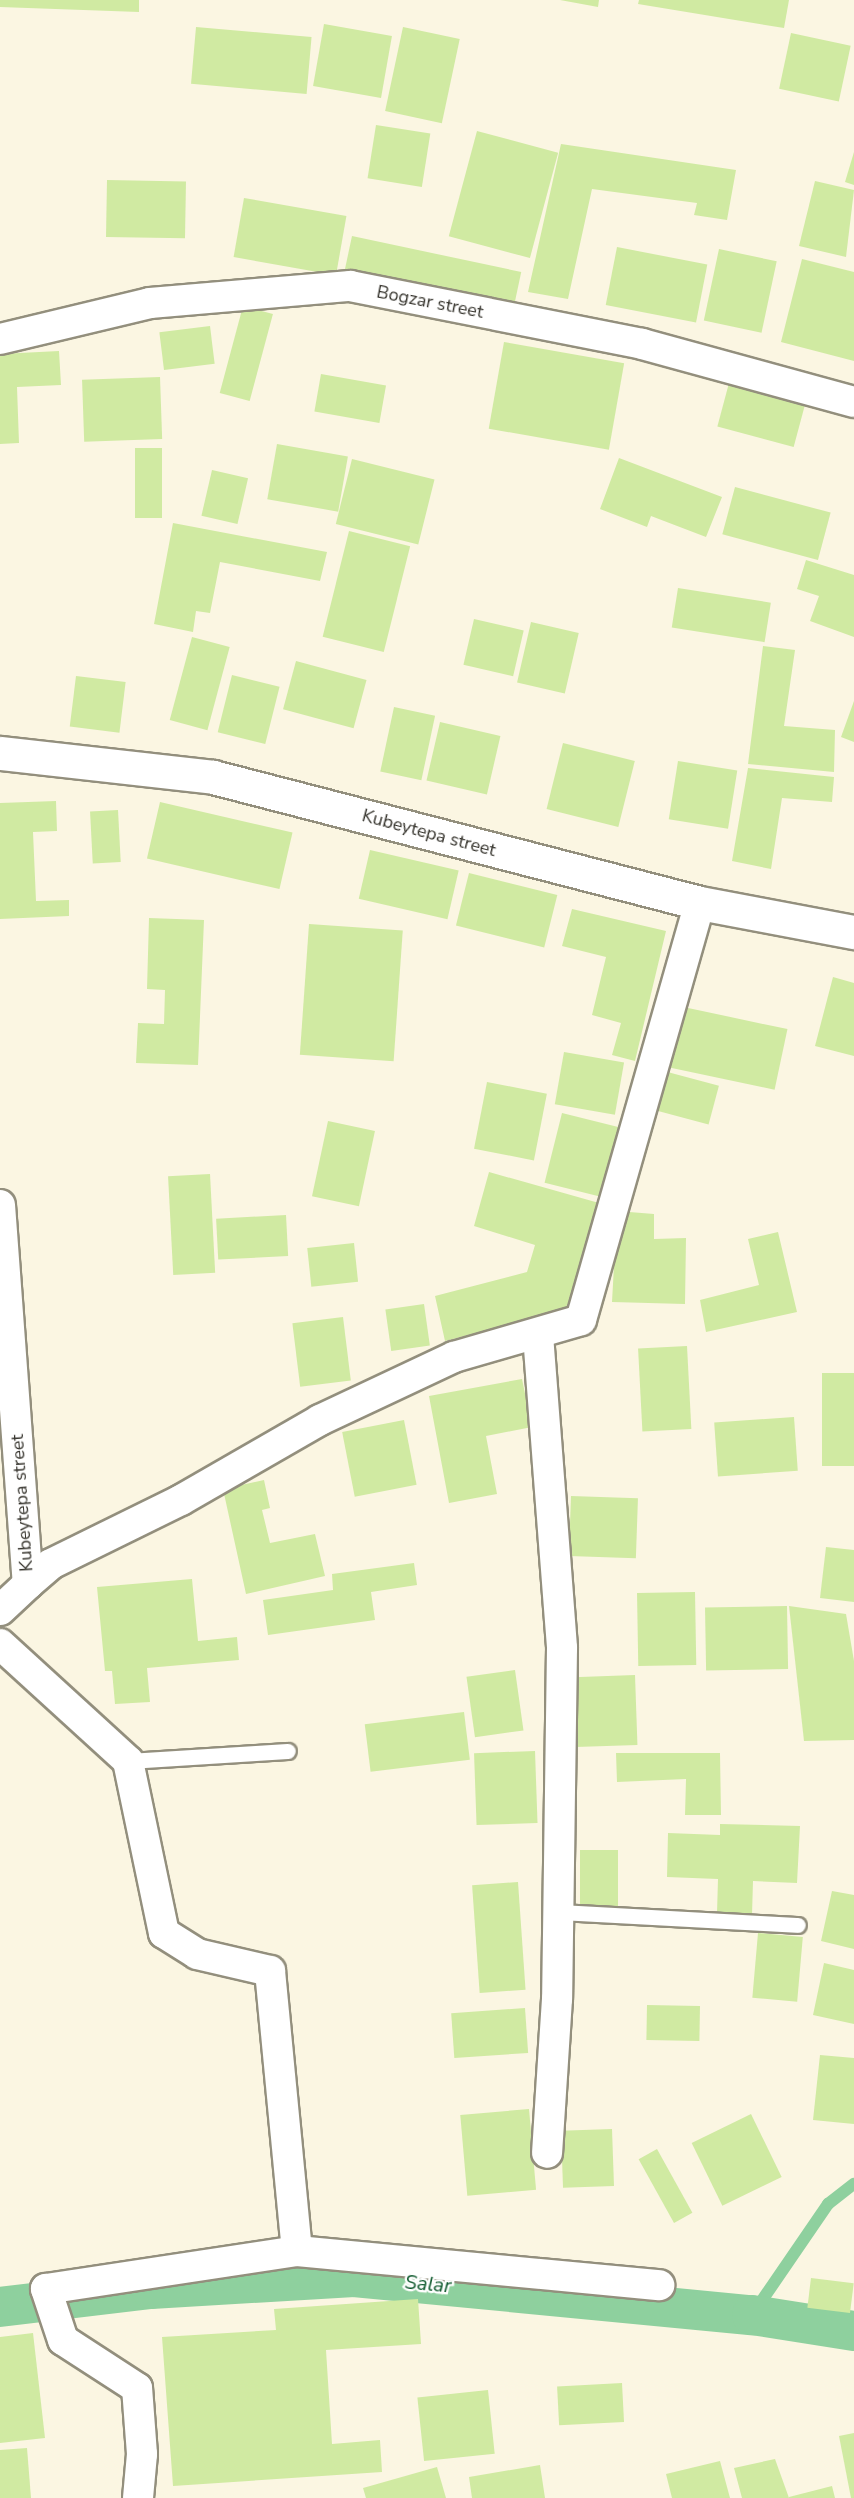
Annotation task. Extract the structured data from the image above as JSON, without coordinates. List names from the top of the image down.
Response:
{
  "streets": {
    "street": ["Bogzar street", "Kubeytepa street"]
  },
  "water": ["Salar"]
}
